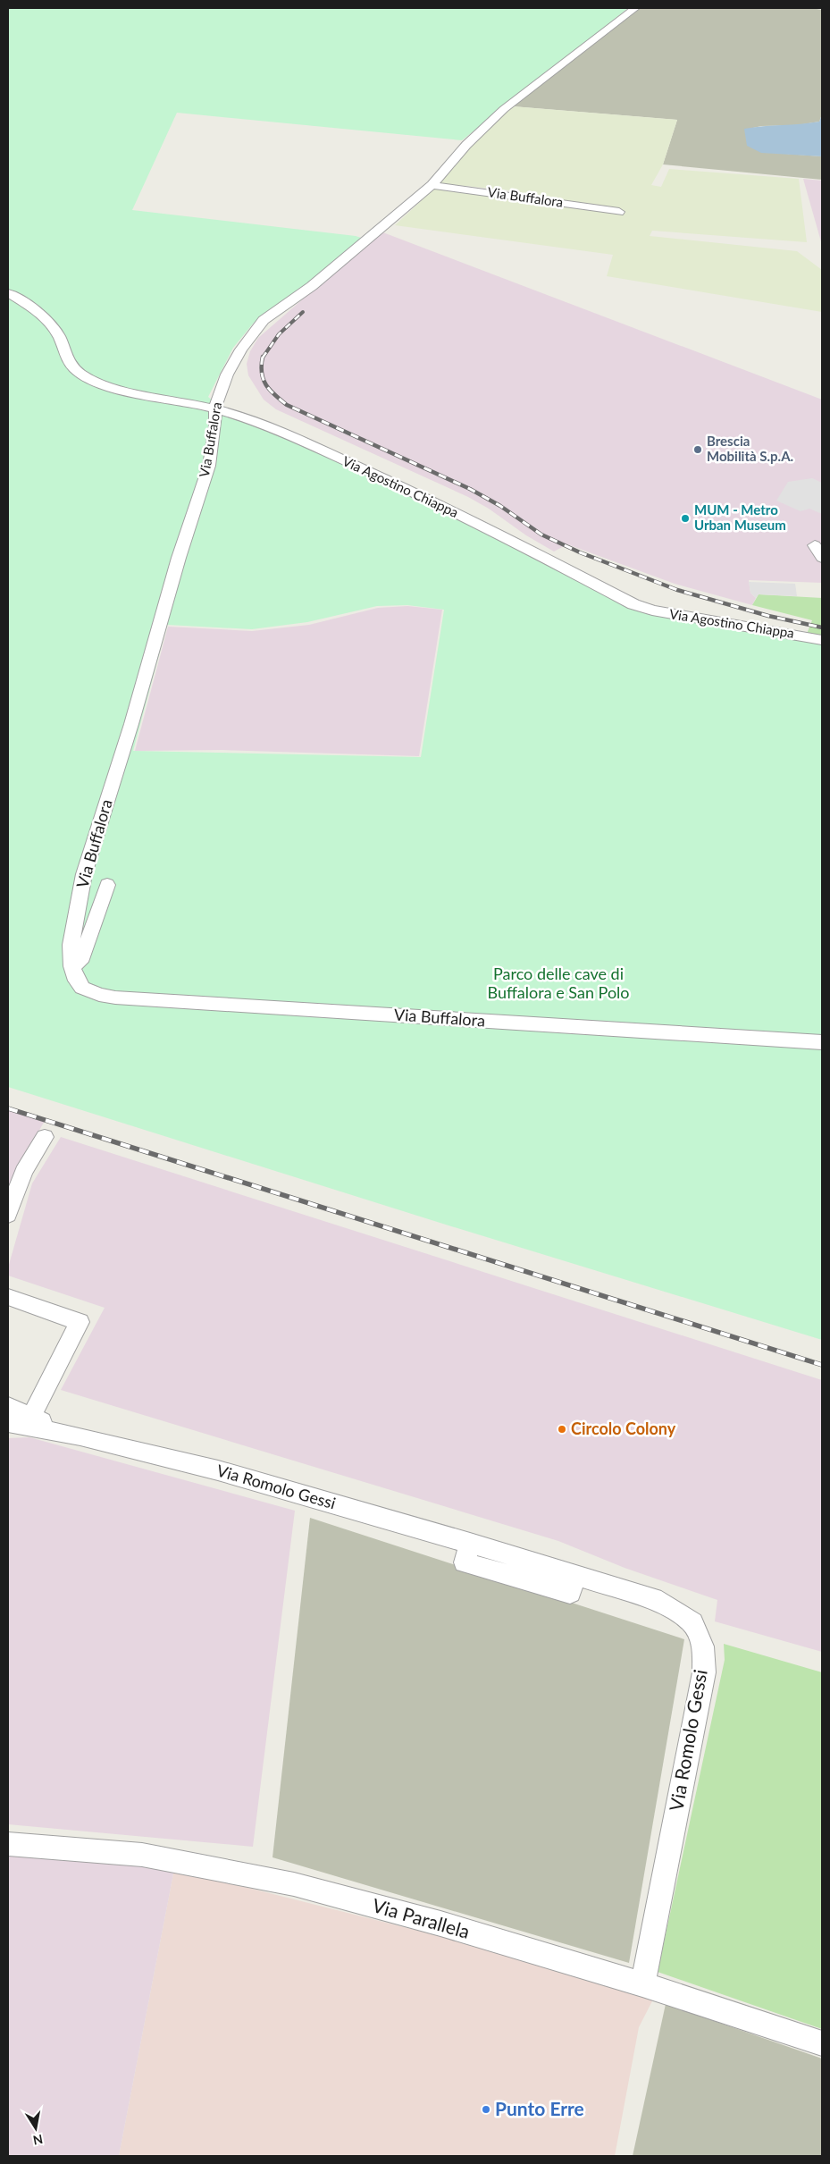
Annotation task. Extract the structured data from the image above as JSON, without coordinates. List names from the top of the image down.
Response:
{
  "streets": {
    "street": [
      "Via Buffalora",
      "Via Agostino Chiappa",
      "Via Romolo Gessi",
      "Via Parallela"
    ]
  },
  "crossings": [
    ["Via Buffalora", "Via Agostino Chiappa"],
    ["Via Romolo Gessi", "Via Parallela"]
  ],
  "parks": ["Parco delle cave di Buffalora e San Polo"],
  "places": [
    "Brescia Mobilità S.p.A.",
    "MUM - Metro Urban Museum",
    "Circolo Colony",
    "Punto Erre"
  ],
  "north": "bottom"
}
